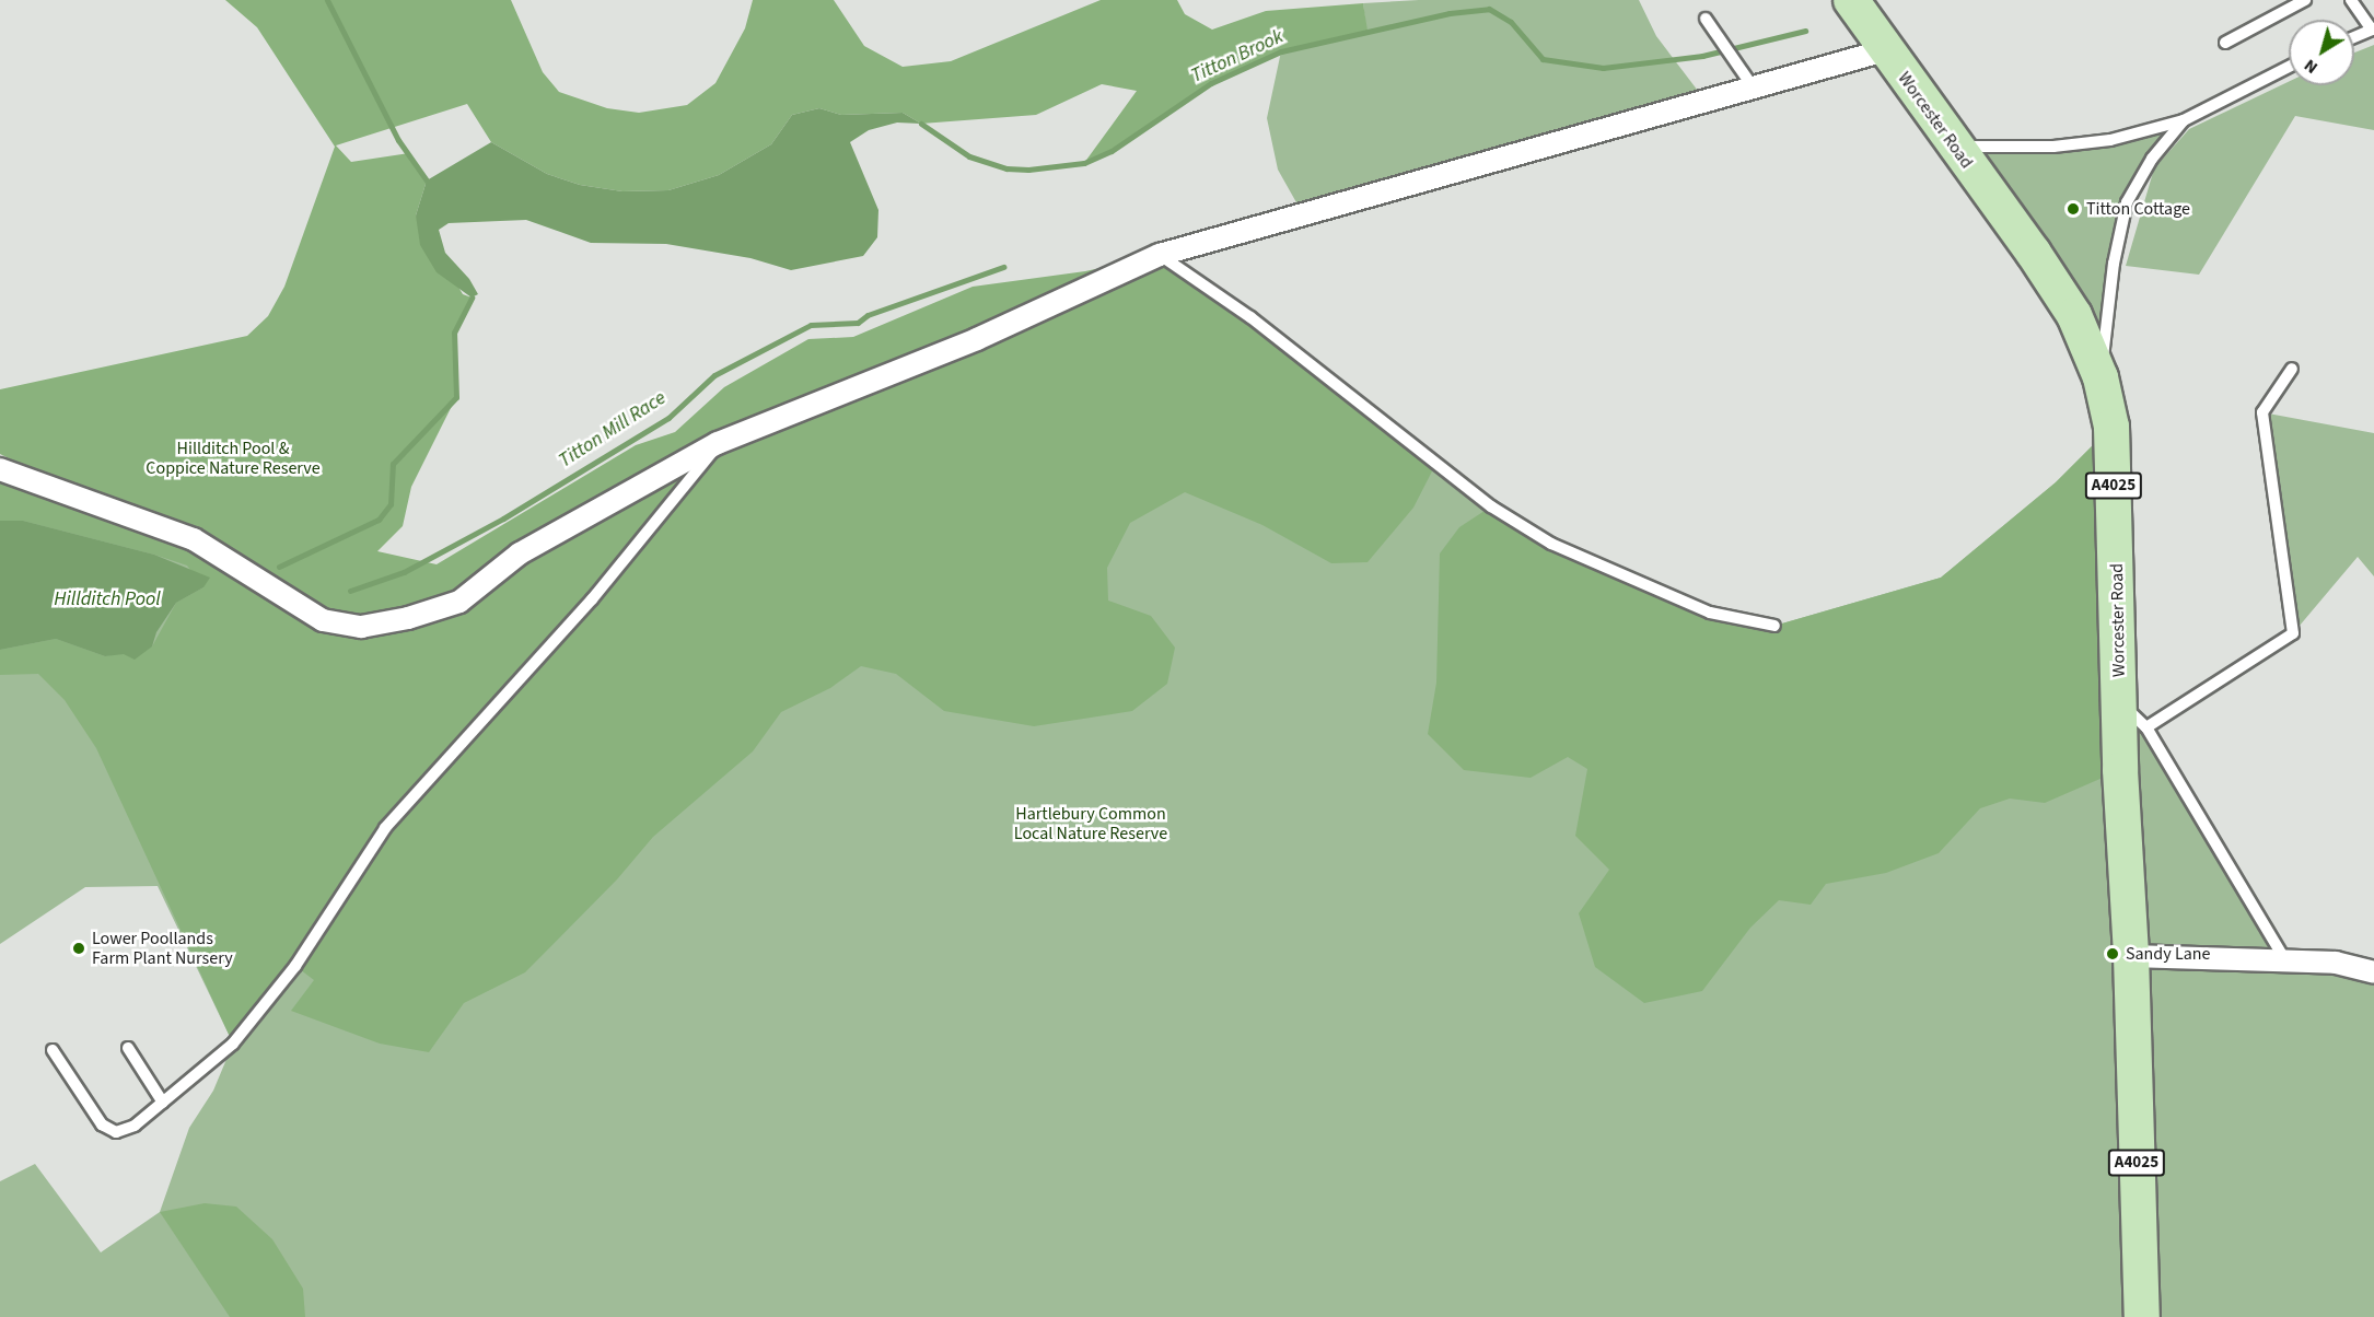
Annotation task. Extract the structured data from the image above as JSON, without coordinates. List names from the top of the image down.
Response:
{
  "streets": {
    "main road": ["Worcester Road", "A4025"]
  },
  "water": ["Titton Brook", "Titton Mill Race", "Hillditch Pool"],
  "parks": ["Hillditch Pool & Coppice Nature Reserve", "Hartlebury Common Local Nature Reserve"],
  "places": ["Titton Cottage", "Lower Poollands Farm Plant Nursery", "Sandy Lane"],
  "north": "bottom left"
}
